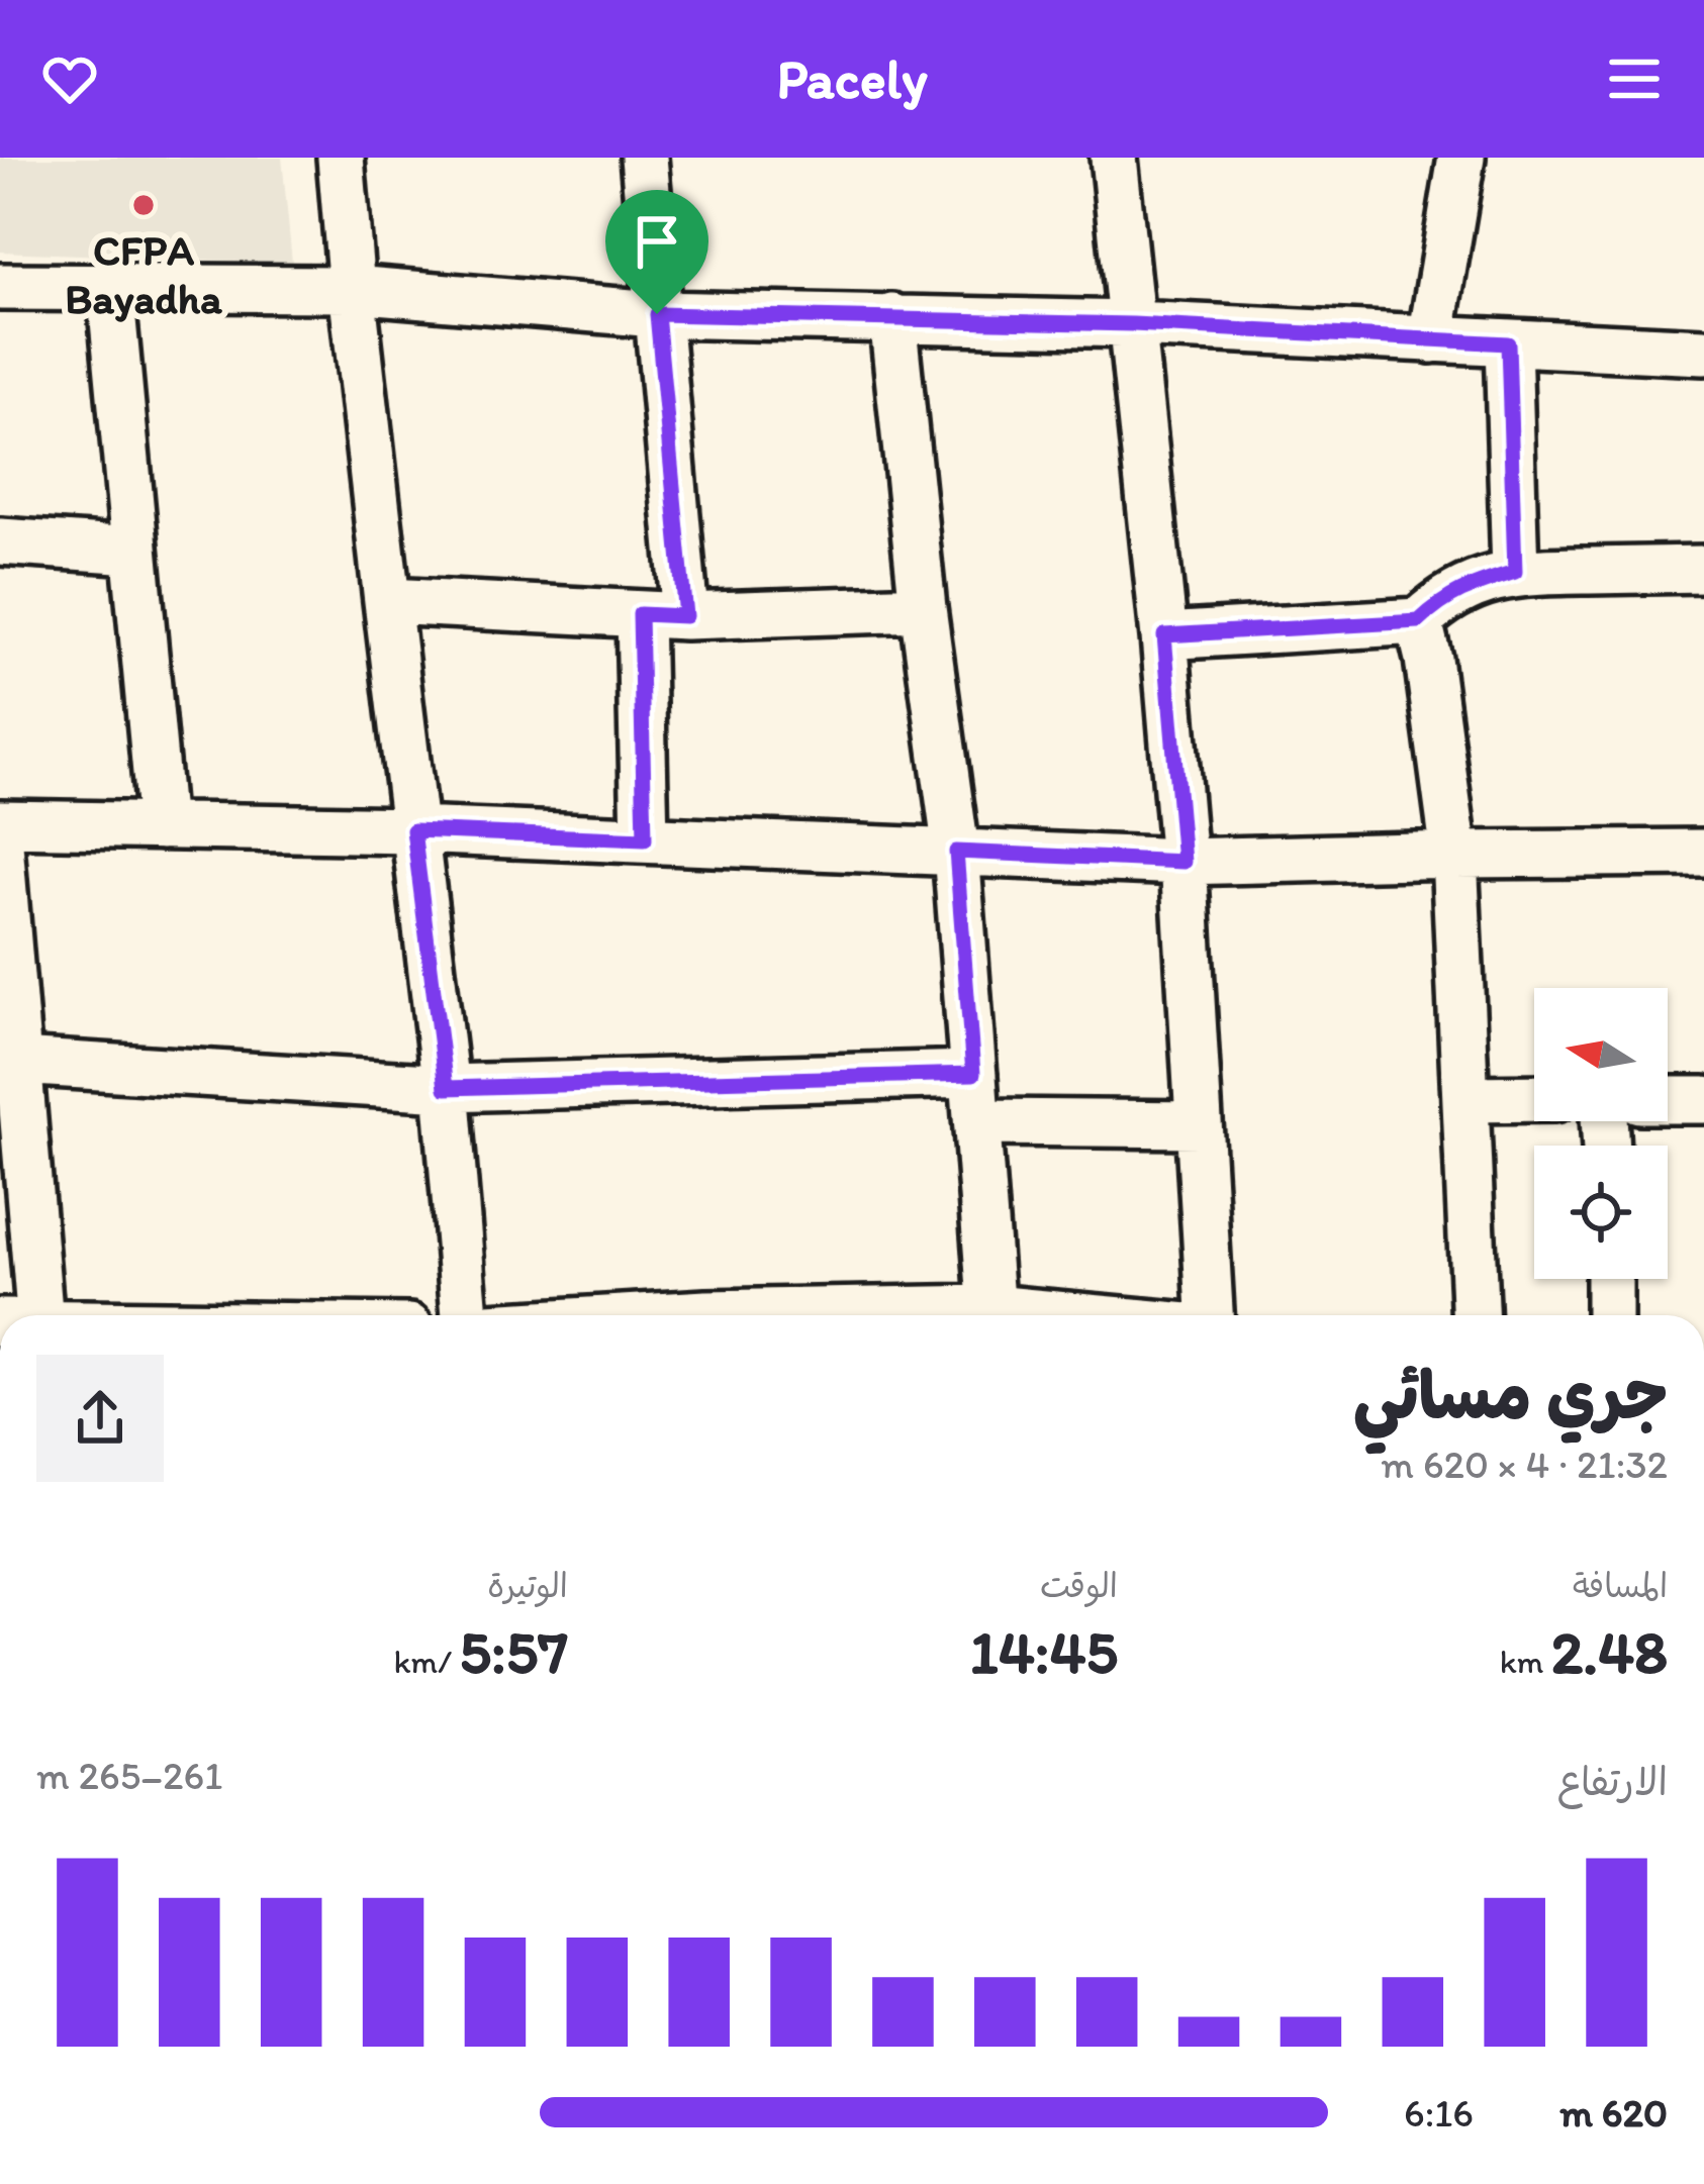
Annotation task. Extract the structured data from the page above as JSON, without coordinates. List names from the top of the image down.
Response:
{
  "places": ["CFPA Bayadha"],
  "north": "left",
  "page": {
    "header": "Pacely",
    "heading": ["جري مسائي", "21:32 · 4 × 620 m"],
    "stats": [
      ["المسافة", "2.48 km"],
      ["الوقت", "14:45"],
      ["الوتيرة", "5:57 /km"]
    ],
    "chart": ["الارتفاع", "261–265 m"],
    "list": [
      {
        "name": "620 m",
        "note": "6:16"
      }
    ]
  }
}
